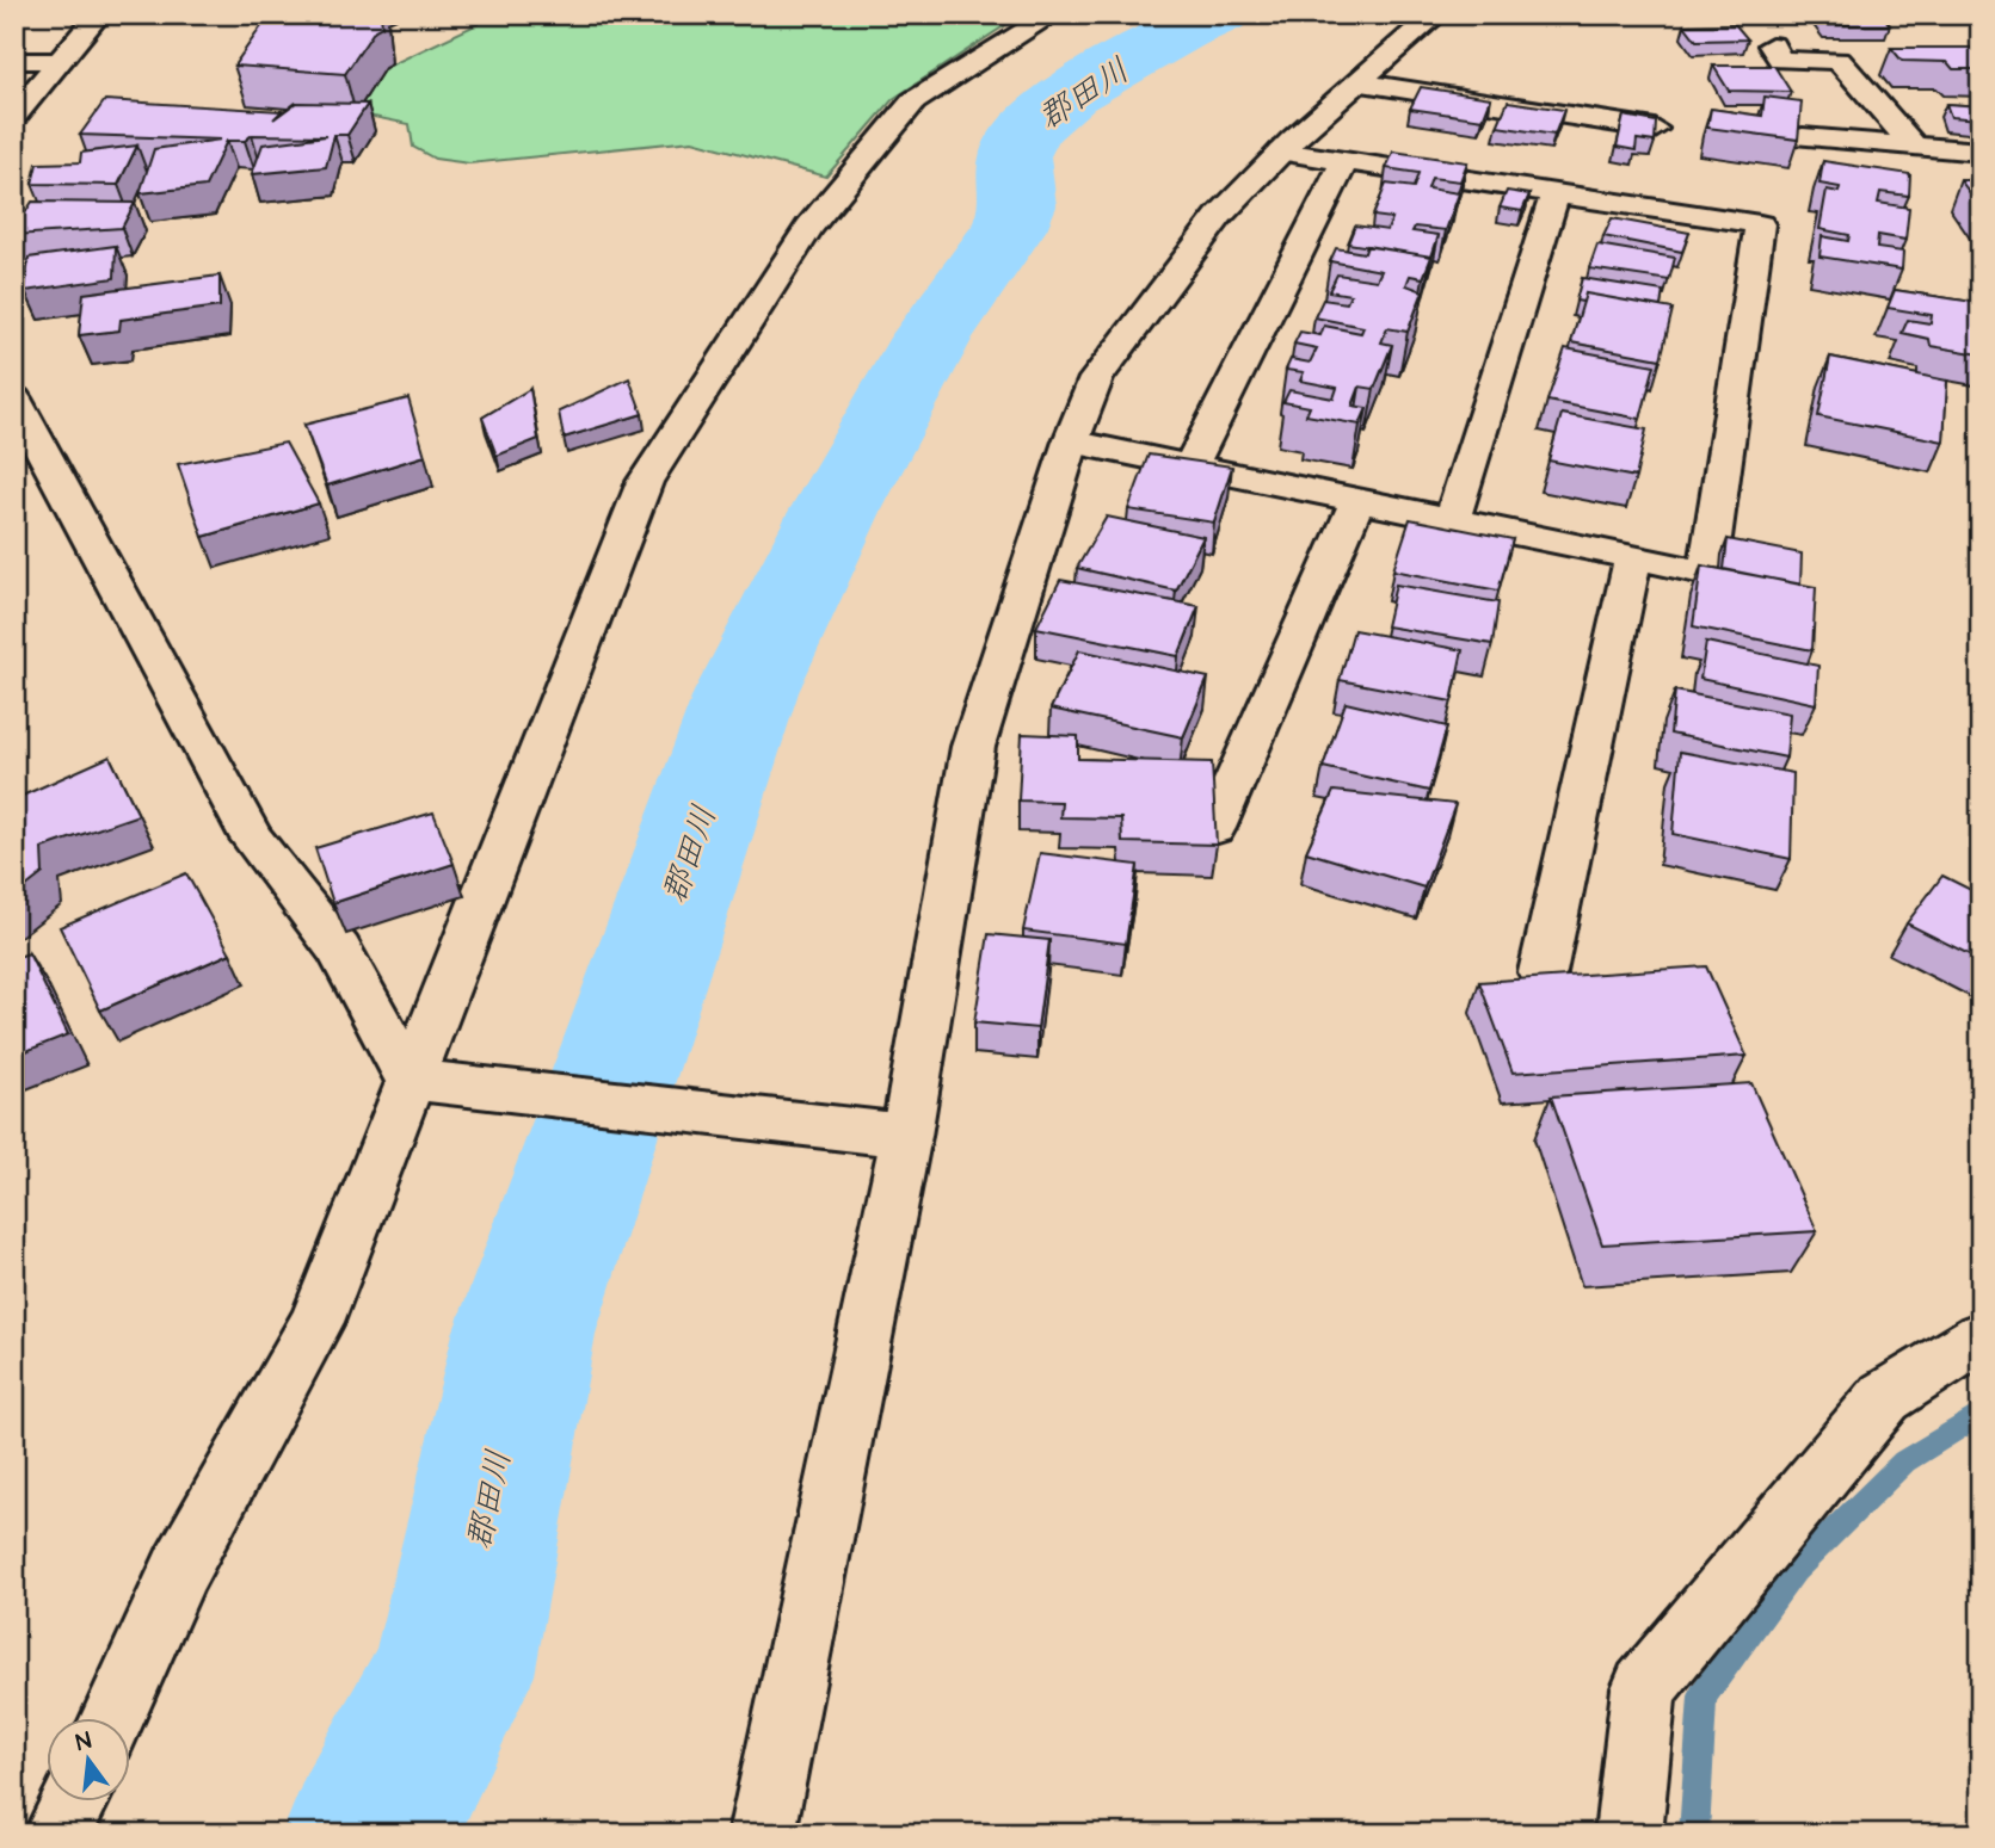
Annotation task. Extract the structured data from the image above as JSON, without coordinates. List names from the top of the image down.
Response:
{
  "water": ["郡田川"],
  "north": "top"
}
